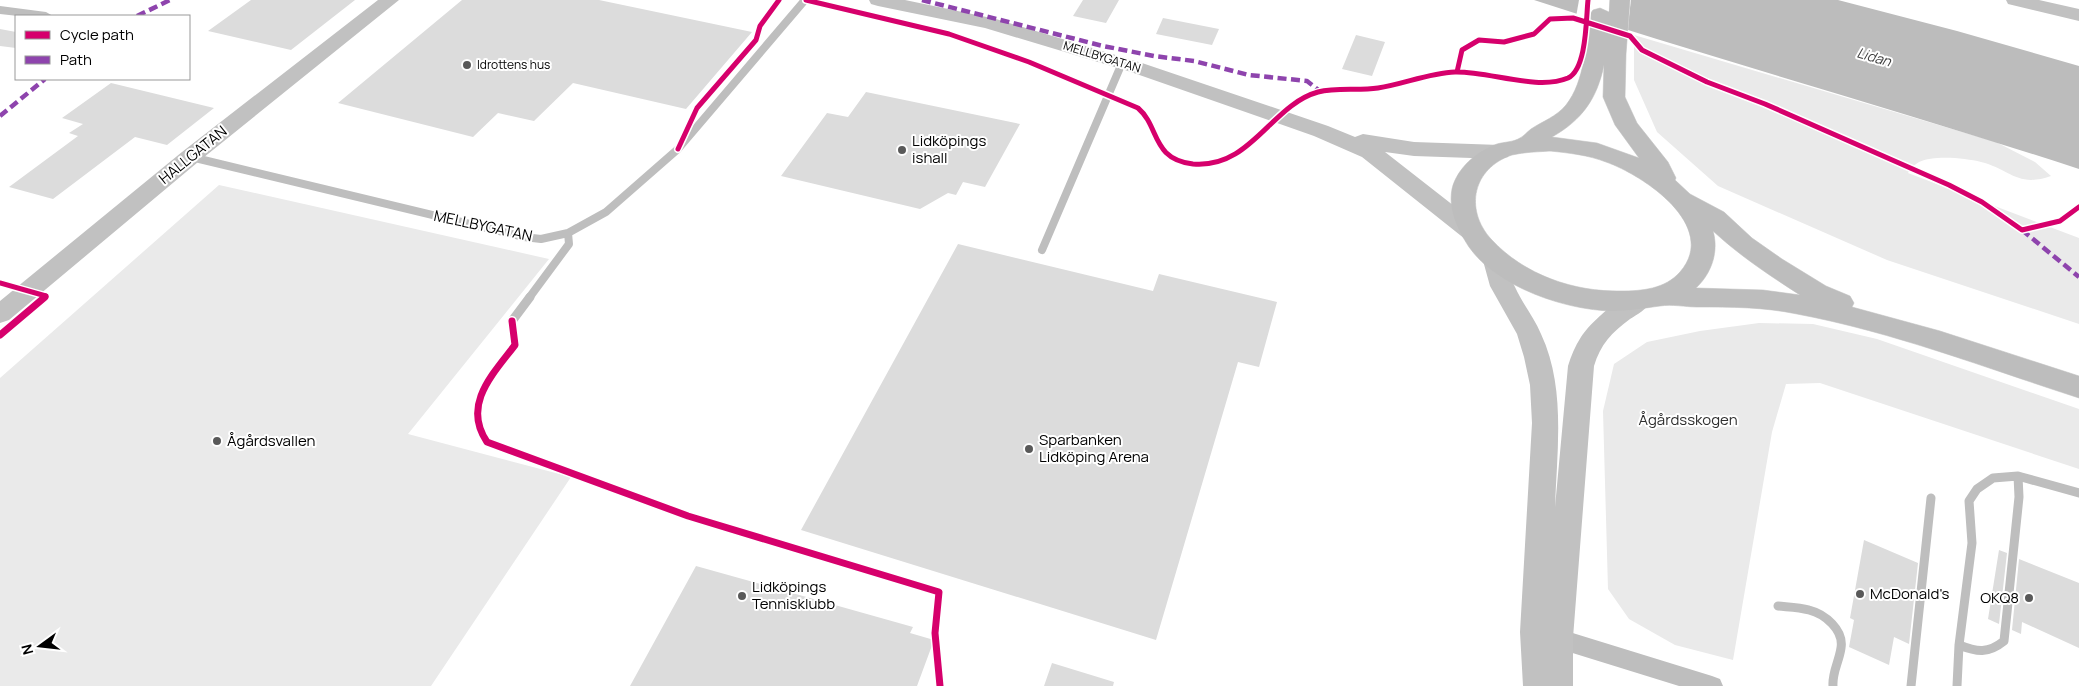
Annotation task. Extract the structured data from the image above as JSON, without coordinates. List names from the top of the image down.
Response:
{
  "streets": {
    "main road": ["MELLBYGATAN", "HALLGATAN"]
  },
  "crossings": [
    ["MELLBYGATAN", "HALLGATAN"]
  ],
  "water": ["Lidan"],
  "parks": ["Ågårdsskogen"],
  "places": [
    "Idrottens hus",
    "Lidköpings ishall",
    "Ågårdsvallen",
    "Sparbanken Lidköping Arena",
    "McDonald's",
    "Lidköpings Tennisklubb",
    "OKQ8"
  ],
  "legend": ["Cycle path", "Path"],
  "north": "left"
}
